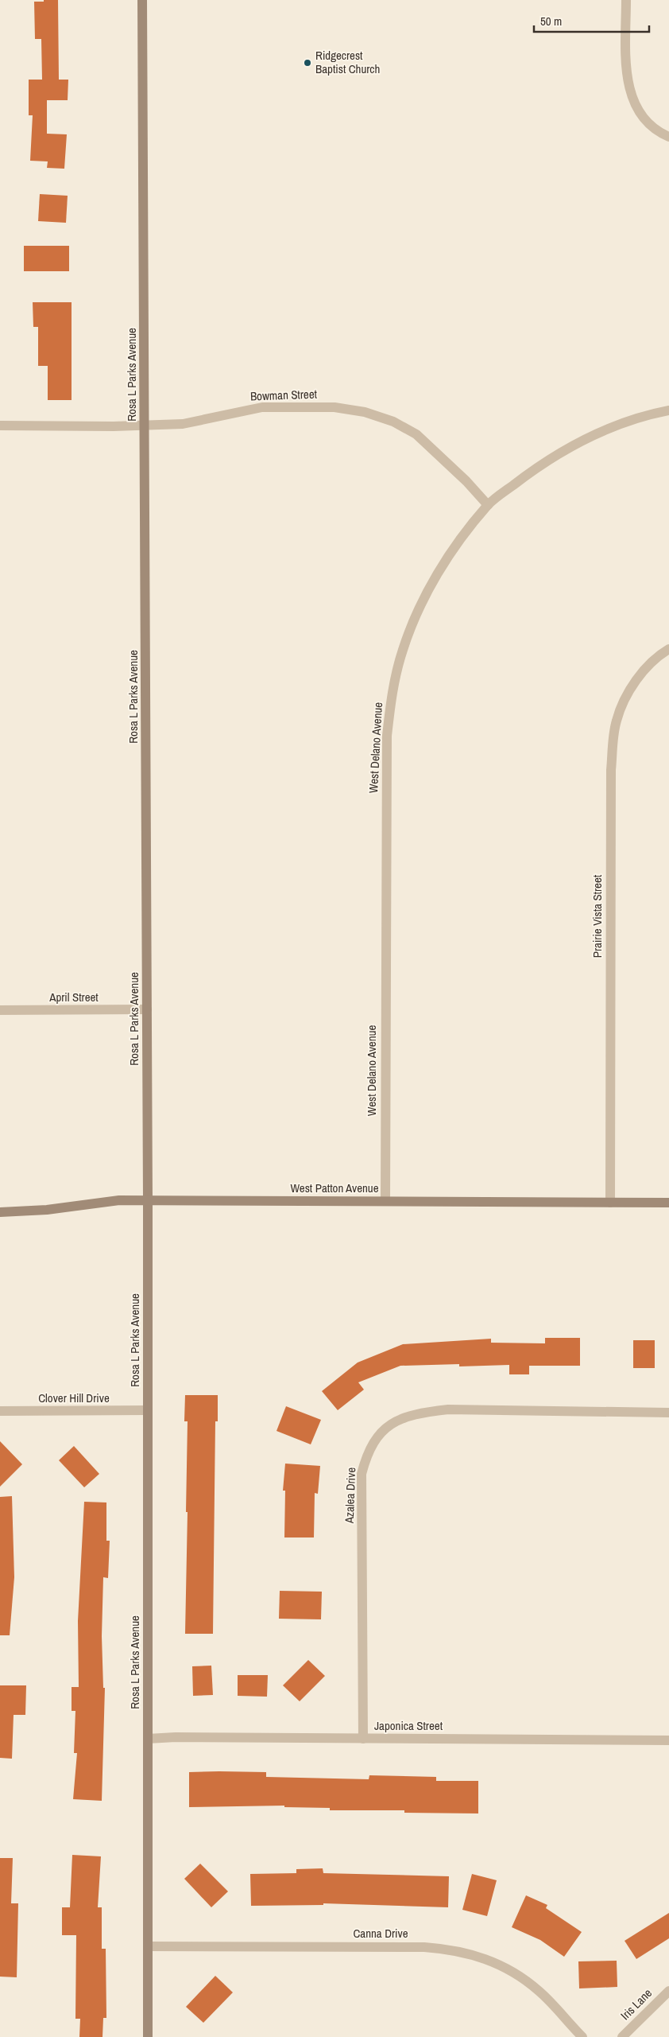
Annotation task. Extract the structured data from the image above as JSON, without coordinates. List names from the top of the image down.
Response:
{
  "streets": {
    "street": [
      "Rosa L Parks Avenue",
      "Bowman Street",
      "West Delano Avenue",
      "Prairie Vista Street",
      "April Street",
      "West Patton Avenue",
      "Clover Hill Drive",
      "Azalea Drive",
      "Japonica Street",
      "Canna Drive",
      "Iris Lane"
    ]
  },
  "crossings": [
    ["Rosa L Parks Avenue", "Bowman Street"],
    ["Rosa L Parks Avenue", "April Street"],
    ["Rosa L Parks Avenue", "West Patton Avenue"],
    ["Rosa L Parks Avenue", "Clover Hill Drive"],
    ["Rosa L Parks Avenue", "Japonica Street"],
    ["Rosa L Parks Avenue", "Canna Drive"],
    ["Bowman Street", "West Delano Avenue"],
    ["West Delano Avenue", "West Patton Avenue"],
    ["Prairie Vista Street", "West Patton Avenue"],
    ["Azalea Drive", "Japonica Street"]
  ],
  "places": ["Ridgecrest Baptist Church"],
  "scale_bar": "50 m"
}
